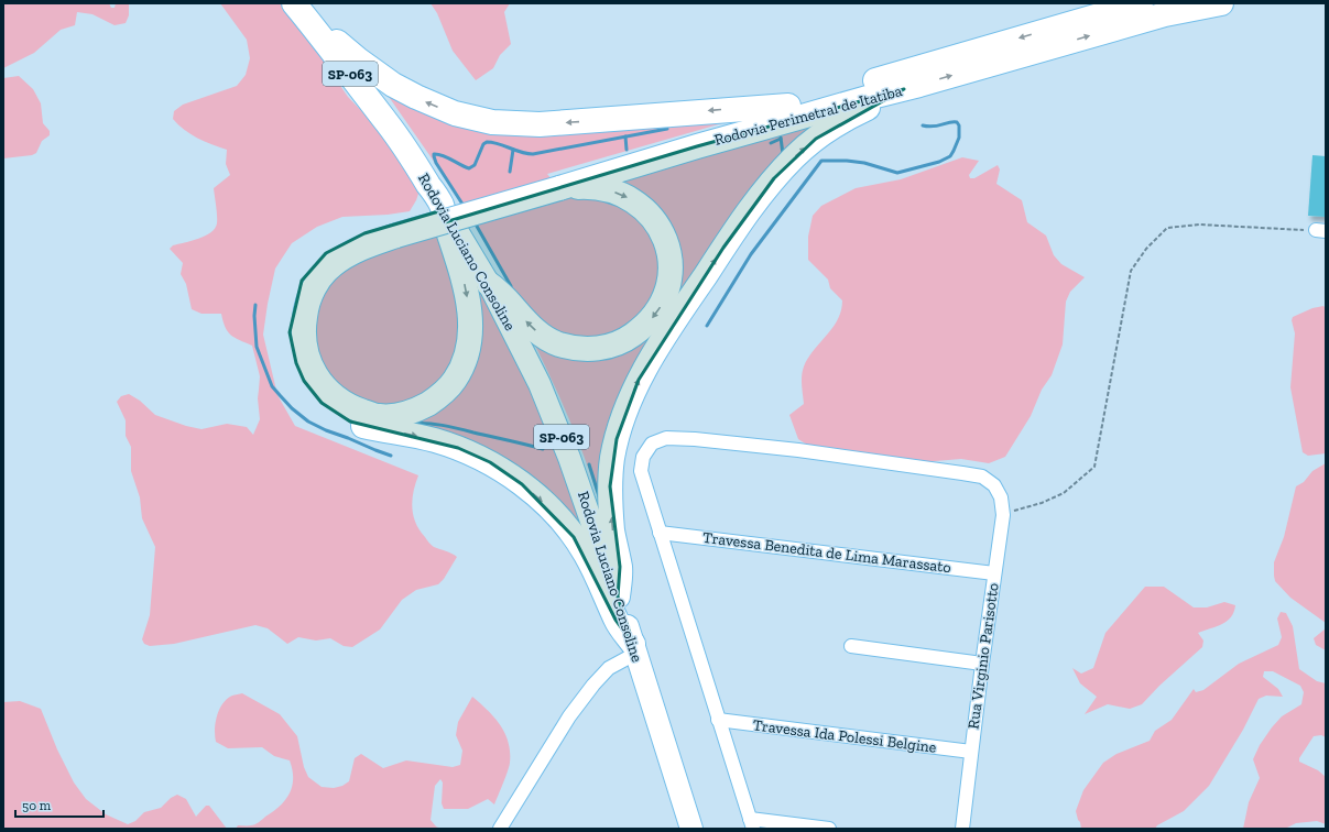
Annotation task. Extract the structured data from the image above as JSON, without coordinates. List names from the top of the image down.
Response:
{
  "streets": {
    "highway": ["SP-063", "Rodovia Perimetral de Itatiba", "Rodovia Luciano Consoline"],
    "street": ["Travessa Benedita de Lima Marassato", "Rua Virginio Parisotto", "Travessa Ida Polessi Belgine"]
  },
  "crossings": [
    ["Travessa Benedita de Lima Marassato", "Rua Virginio Parisotto"],
    ["Rua Virginio Parisotto", "Travessa Ida Polessi Belgine"]
  ],
  "scale_bar": "50 m"
}
